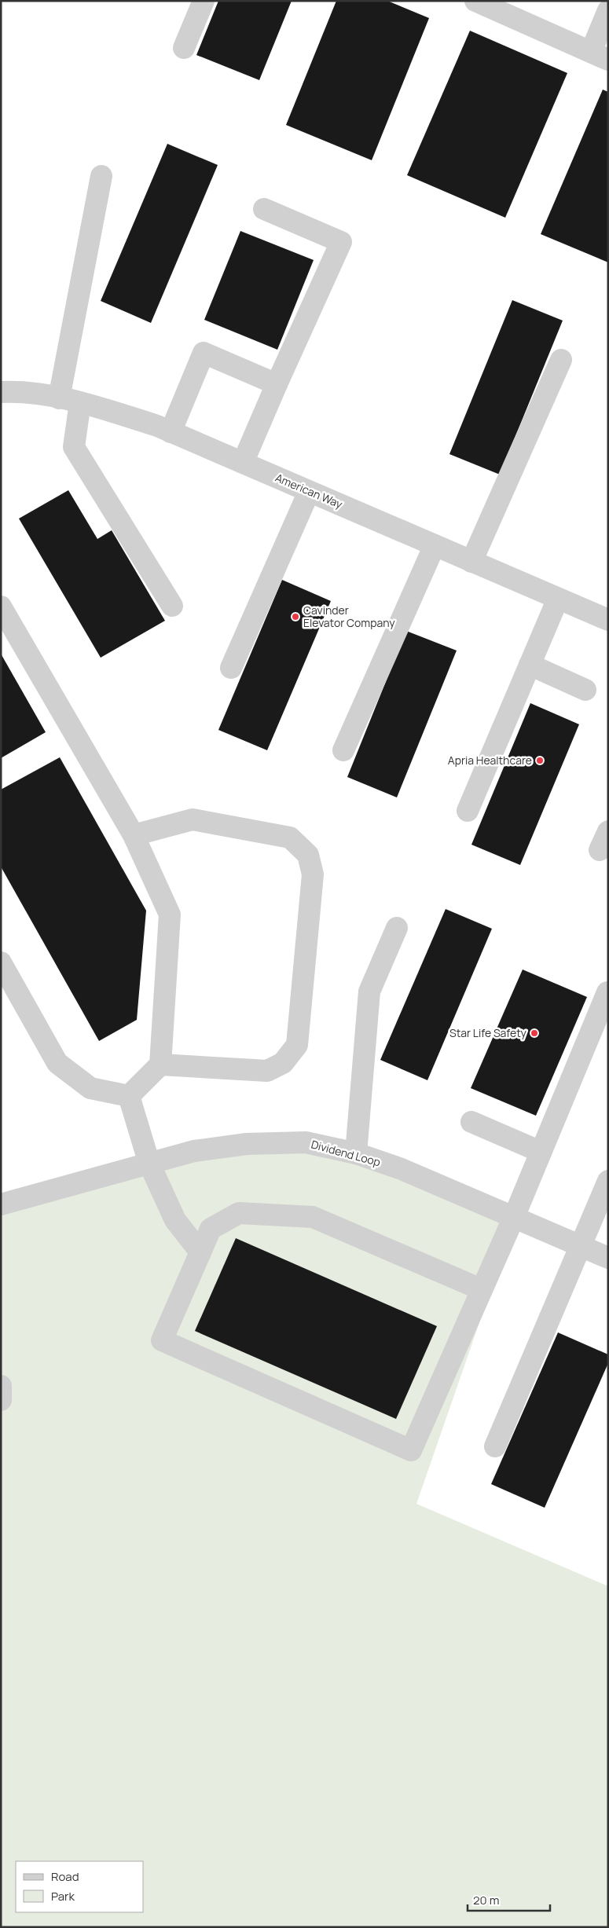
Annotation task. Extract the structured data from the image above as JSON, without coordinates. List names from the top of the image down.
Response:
{
  "streets": {
    "street": ["American Way", "Dividend Loop"]
  },
  "places": ["Cavinder Elevator Company", "Apria Healthcare", "Star Life Safety"],
  "legend": ["Road", "Park"],
  "scale_bar": "20 m"
}
